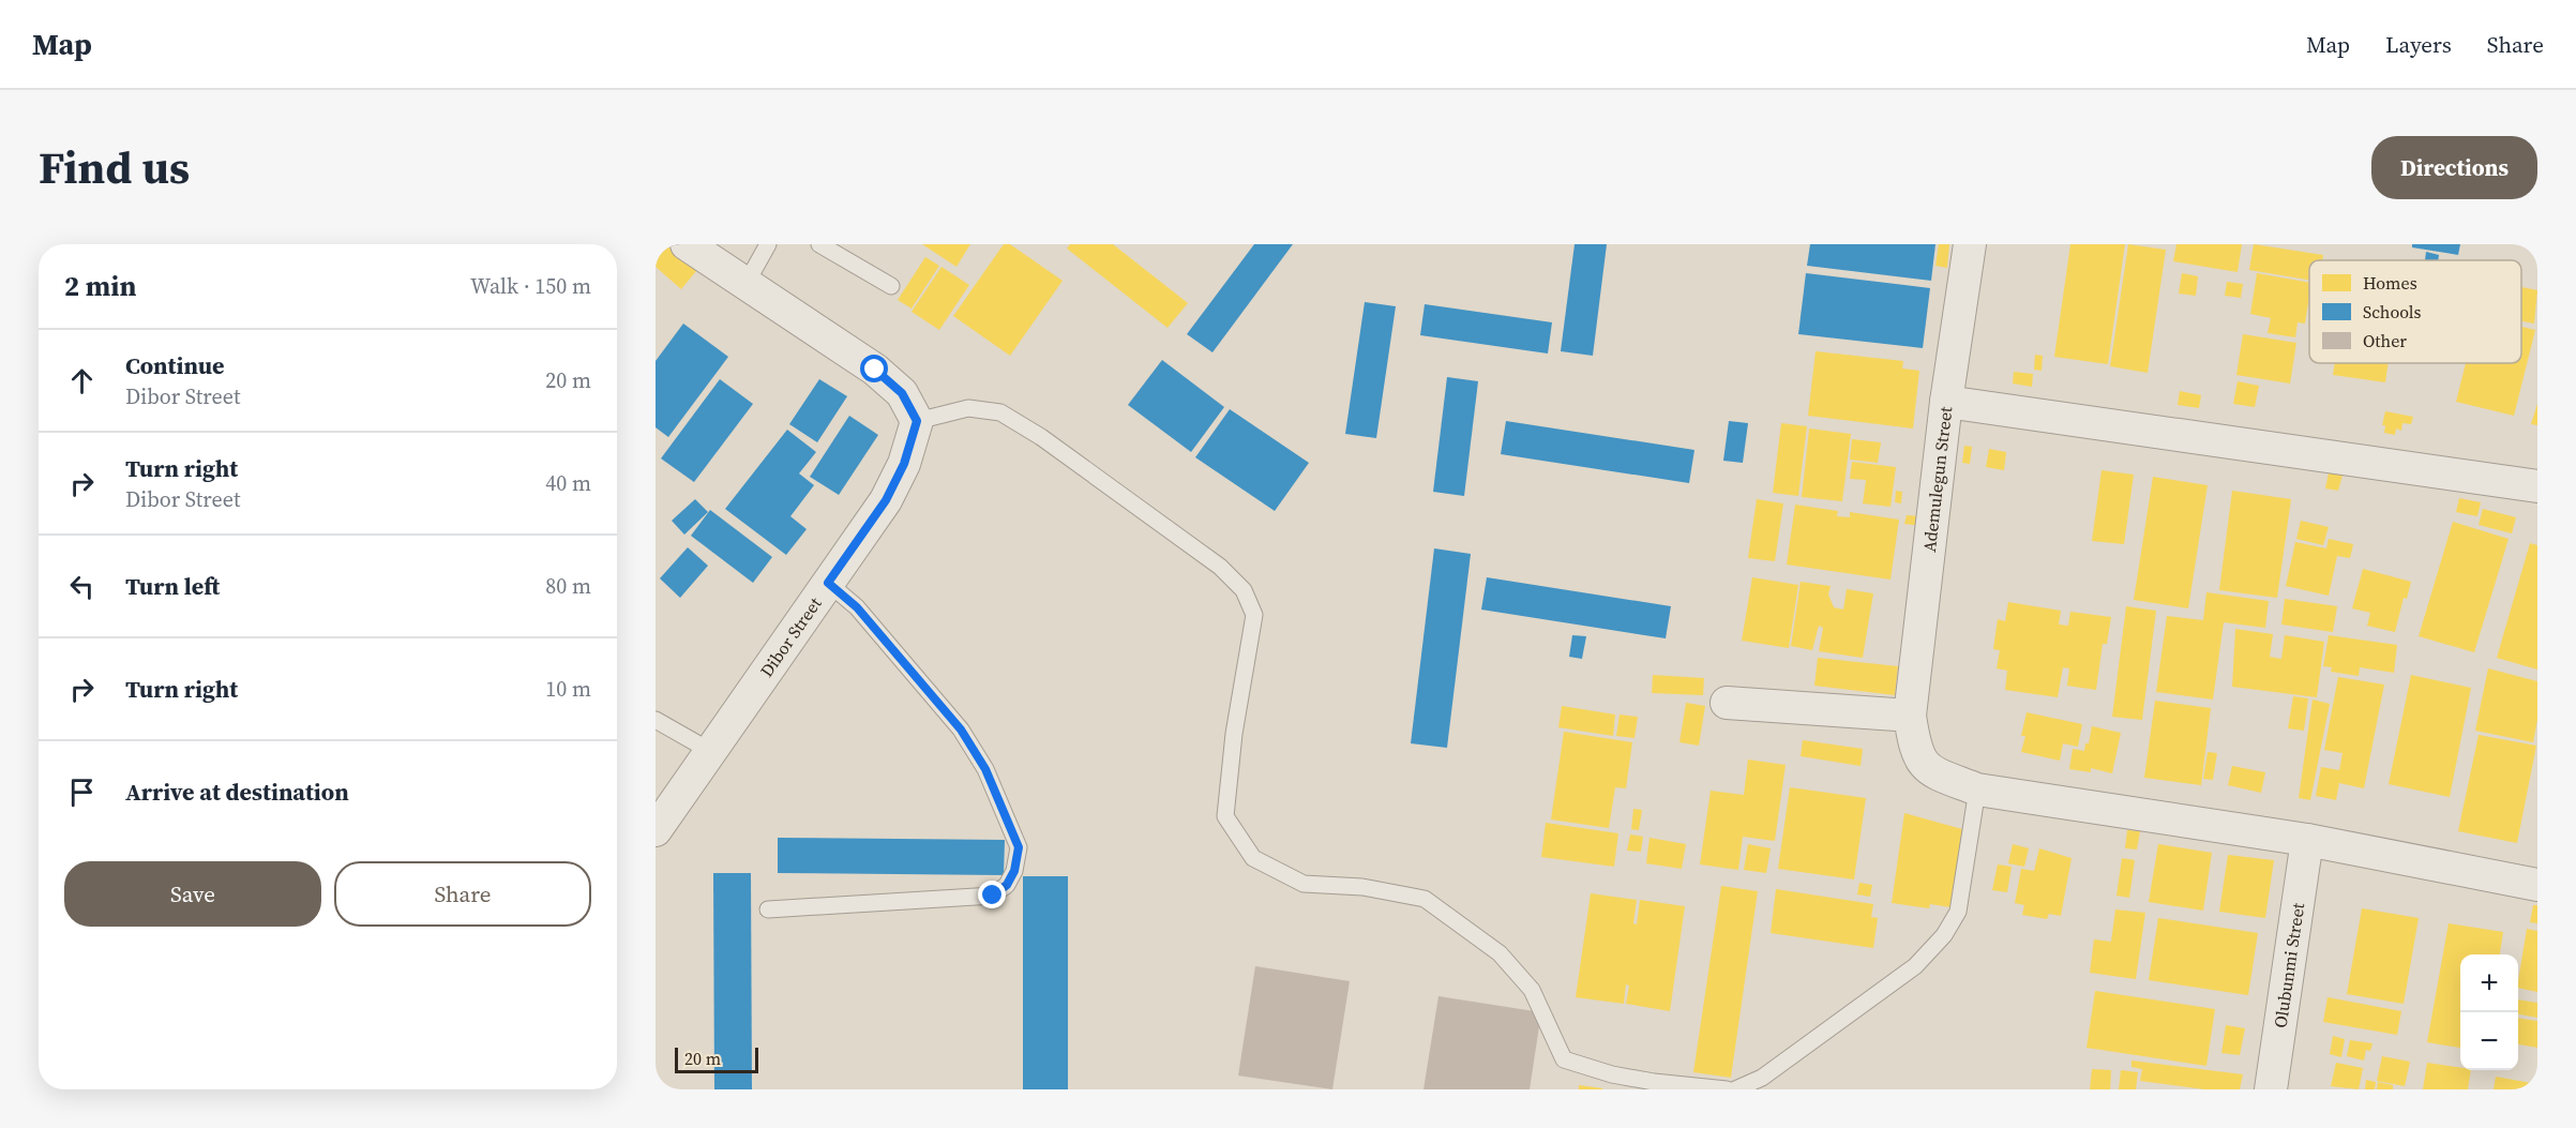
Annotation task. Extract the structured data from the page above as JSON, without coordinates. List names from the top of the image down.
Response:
{
  "streets": {
    "street": ["Ademulegun Street", "Dibor Street", "Olubunmi Street"]
  },
  "crossings": [
    ["Ademulegun Street", "Olubunmi Street"]
  ],
  "legend": ["Homes", "Schools", "Other"],
  "scale_bar": "20 m",
  "page": {
    "header": "Map",
    "nav": ["Map", "Layers", "Share"],
    "title": "Find us",
    "buttons": [
      "Directions",
      ["Save", "Share"]
    ],
    "heading": ["2 min", "Walk · 150 m"],
    "list": [
      ["Continue", "Dibor Street", "20 m"],
      ["Turn right", "Dibor Street", "40 m"],
      ["Turn left", "80 m"],
      ["Turn right", "10 m"],
      "Arrive at destination"
    ],
    "map_buttons": ["+", "−"],
    "scale": "20 m"
  }
}
